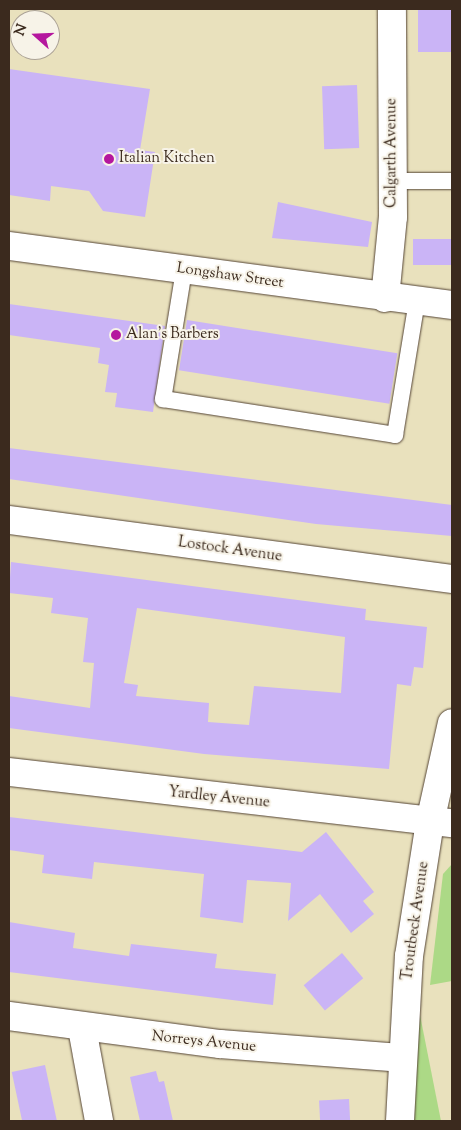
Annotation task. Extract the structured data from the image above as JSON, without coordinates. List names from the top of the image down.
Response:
{
  "streets": {
    "street": [
      "Calgarth Avenue",
      "Longshaw Street",
      "Lostock Avenue",
      "Yardley Avenue",
      "Troutbeck Avenue",
      "Norreys Avenue"
    ]
  },
  "crossings": [
    ["Calgarth Avenue", "Longshaw Street"],
    ["Yardley Avenue", "Troutbeck Avenue"],
    ["Troutbeck Avenue", "Norreys Avenue"]
  ],
  "places": ["Italian Kitchen", "Alan's Barbers"],
  "north": "left"
}
